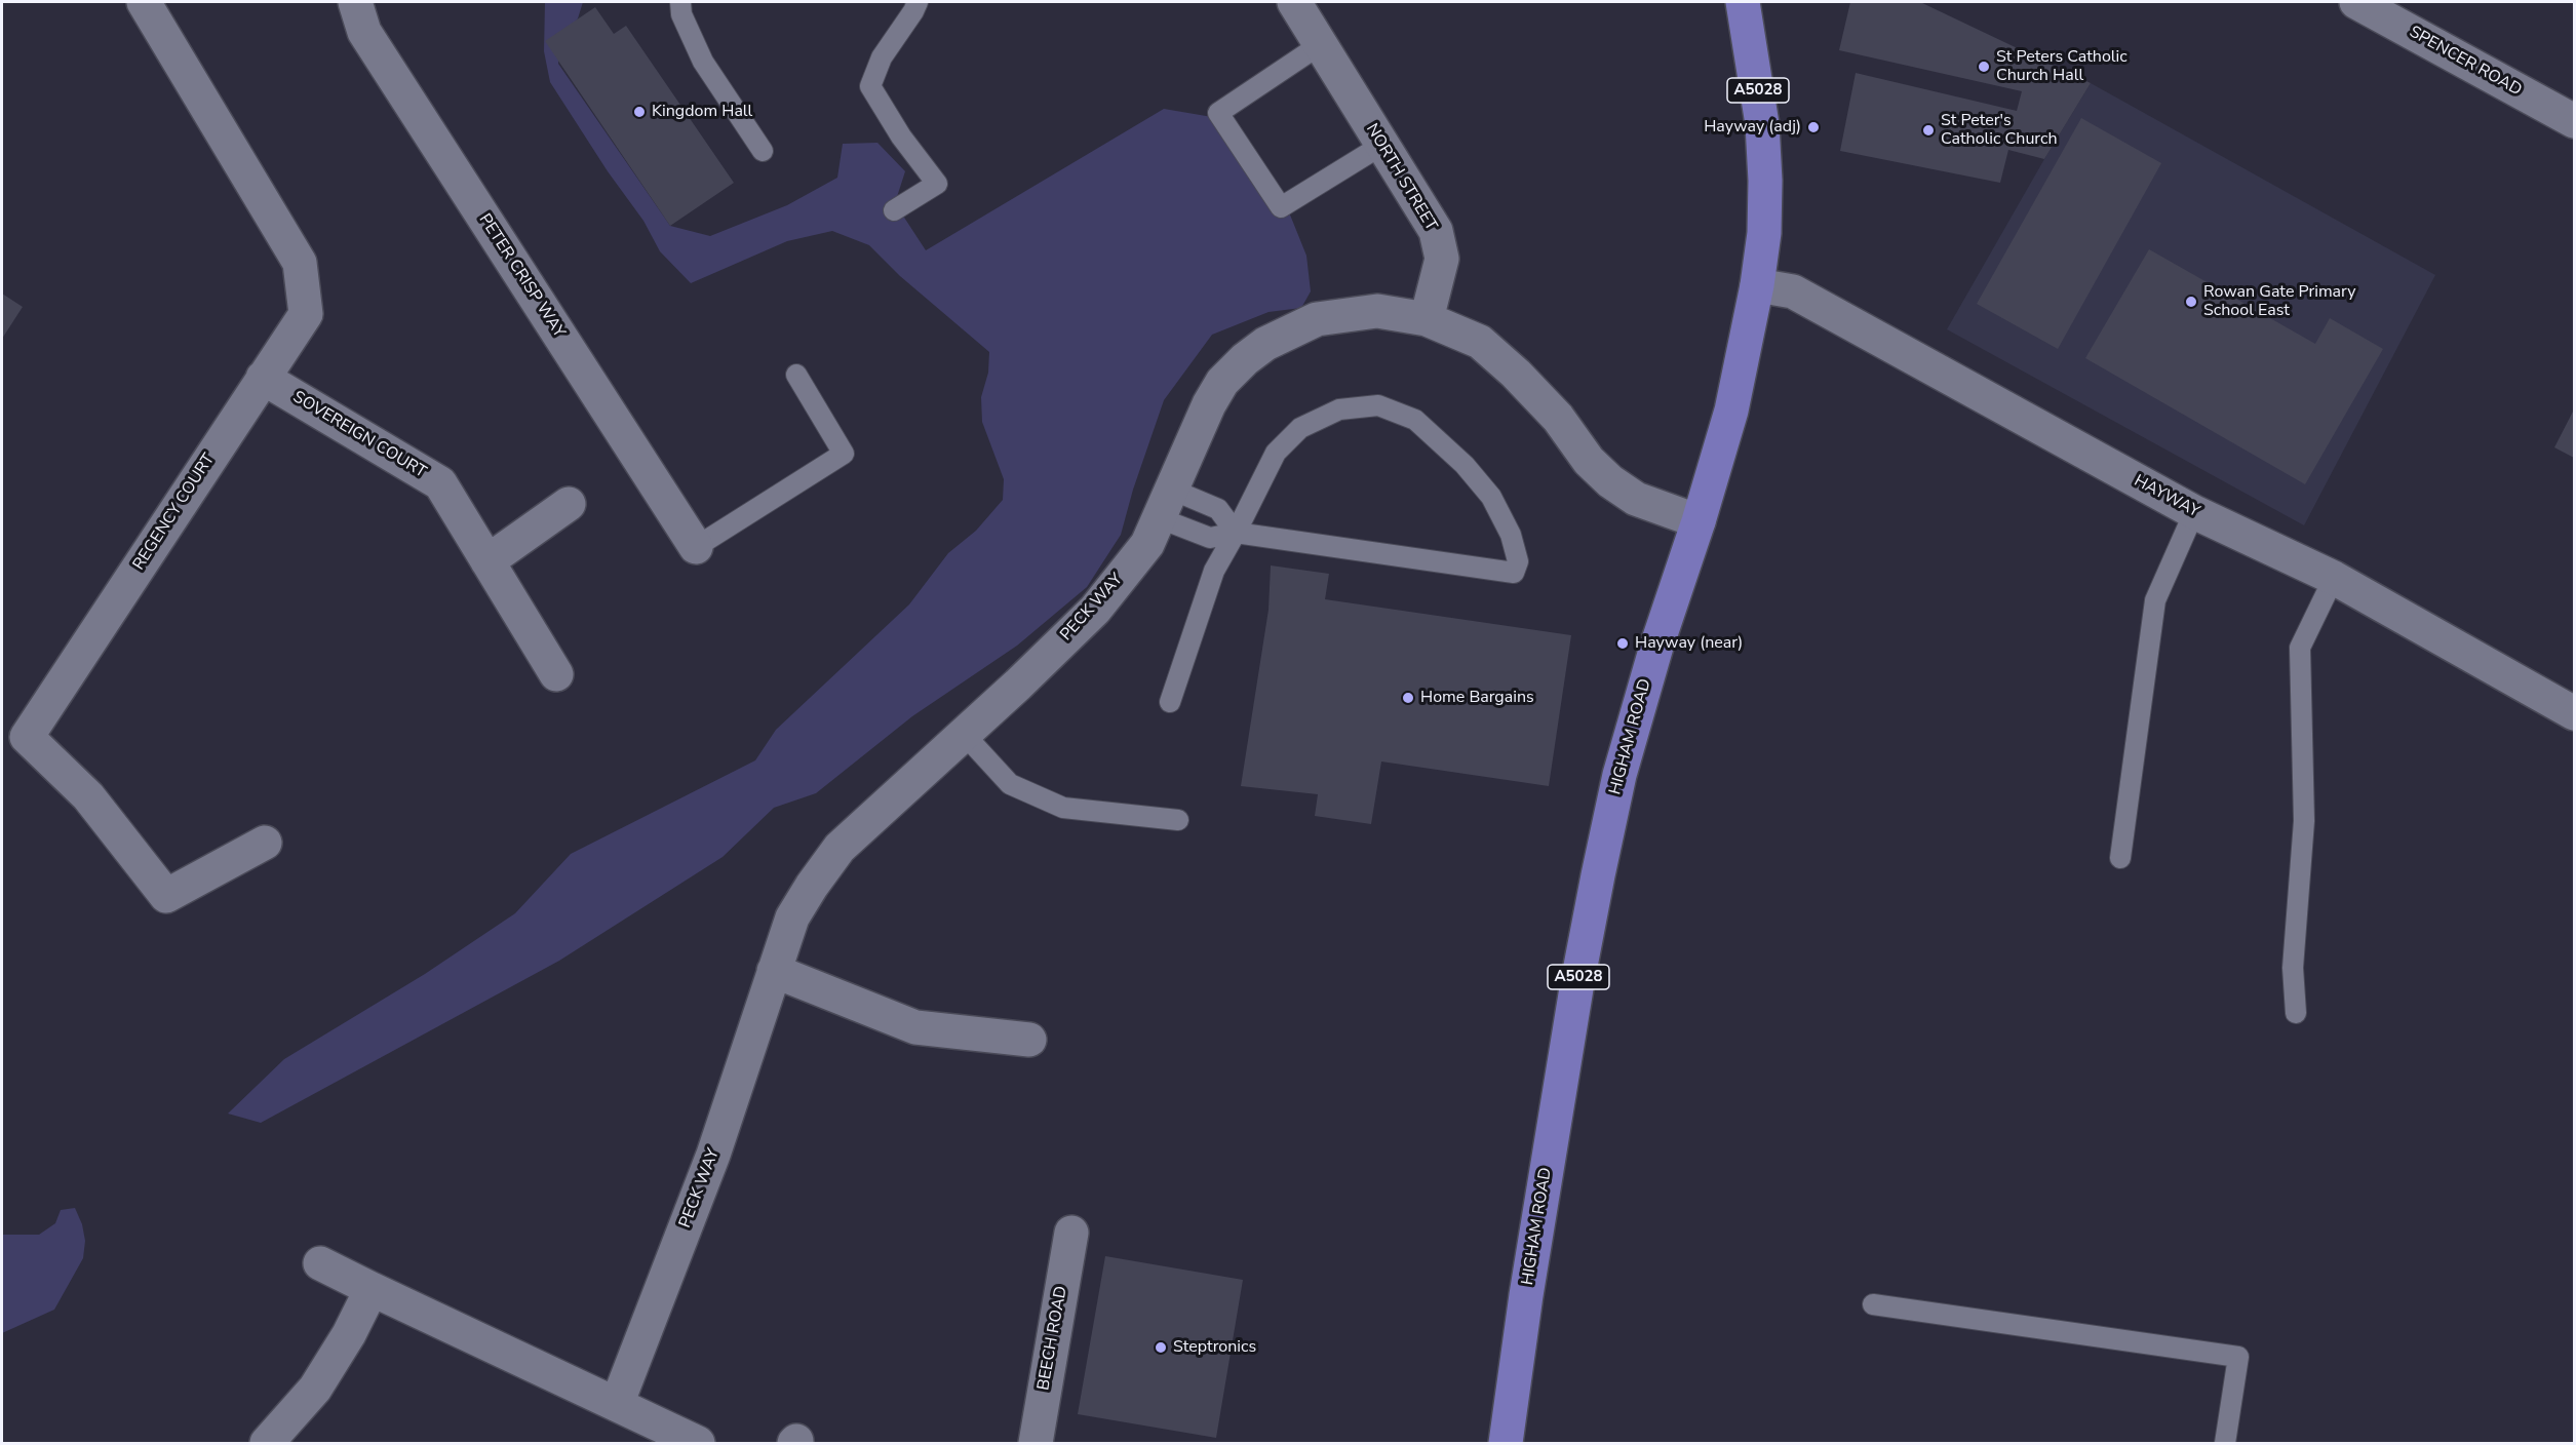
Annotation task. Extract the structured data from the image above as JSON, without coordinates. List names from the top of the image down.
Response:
{
  "streets": {
    "main road": ["A5028", "HIGHAM ROAD"],
    "street": [
      "SPENCER ROAD",
      "NORTH STREET",
      "PETER CRISP WAY",
      "SOVEREIGN COURT",
      "HAYWAY",
      "REGENCY COURT",
      "PECK WAY",
      "BEECH ROAD"
    ]
  },
  "crossings": [
    ["NORTH STREET", "PECK WAY"],
    ["SOVEREIGN COURT", "REGENCY COURT"],
    ["HAYWAY", "HIGHAM ROAD"]
  ],
  "places": [
    "St Peters Catholic Church Hall",
    "Kingdom Hall",
    "Hayway (adj)",
    "St Peter's Catholic Church",
    "Rowan Gate Primary School East",
    "Hayway (near)",
    "Home Bargains",
    "Steptronics"
  ]
}
